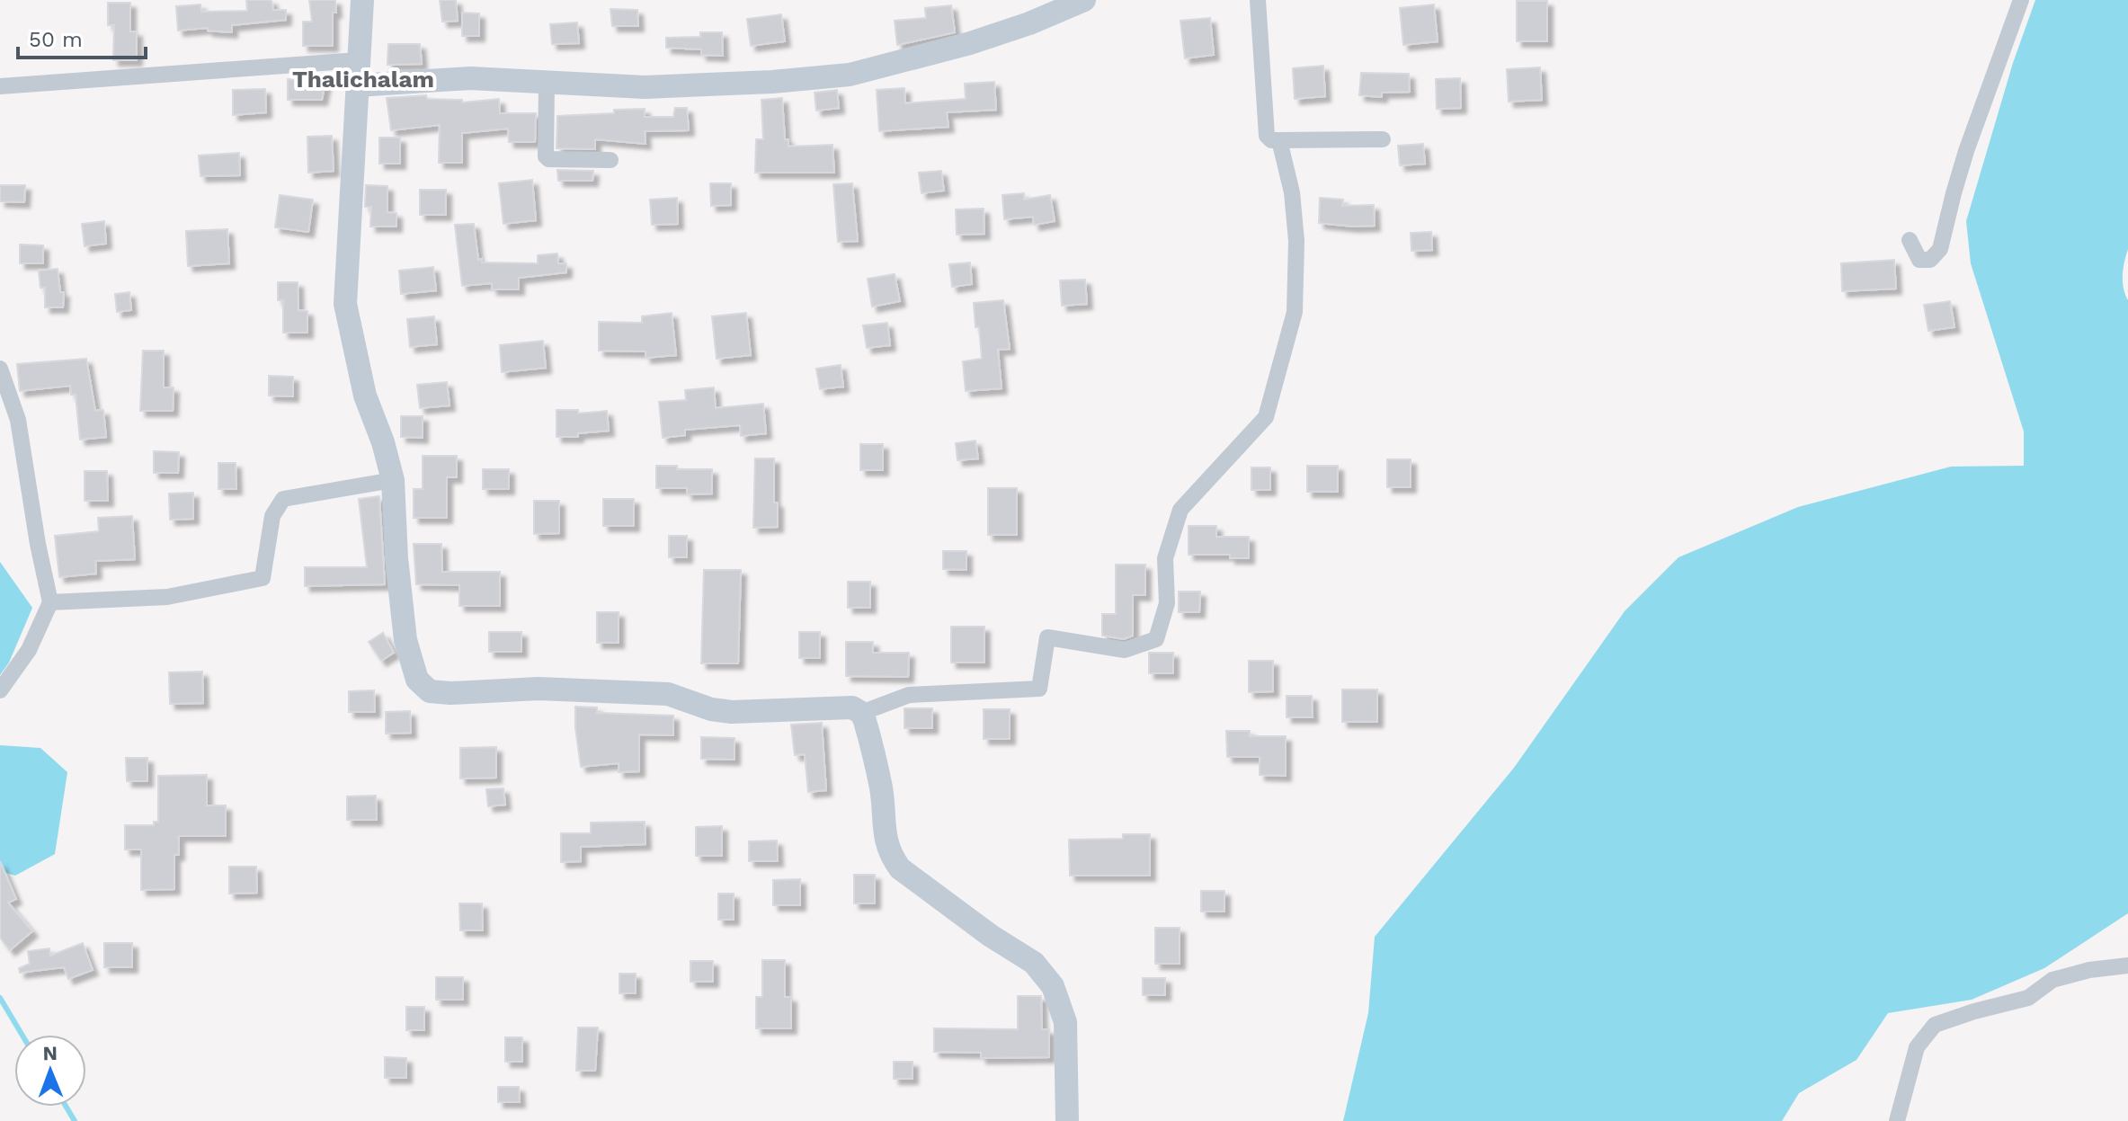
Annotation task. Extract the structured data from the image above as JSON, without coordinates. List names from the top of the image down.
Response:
{
  "districts": ["Thalichalam"],
  "scale_bar": "50 m",
  "north": "top"
}
